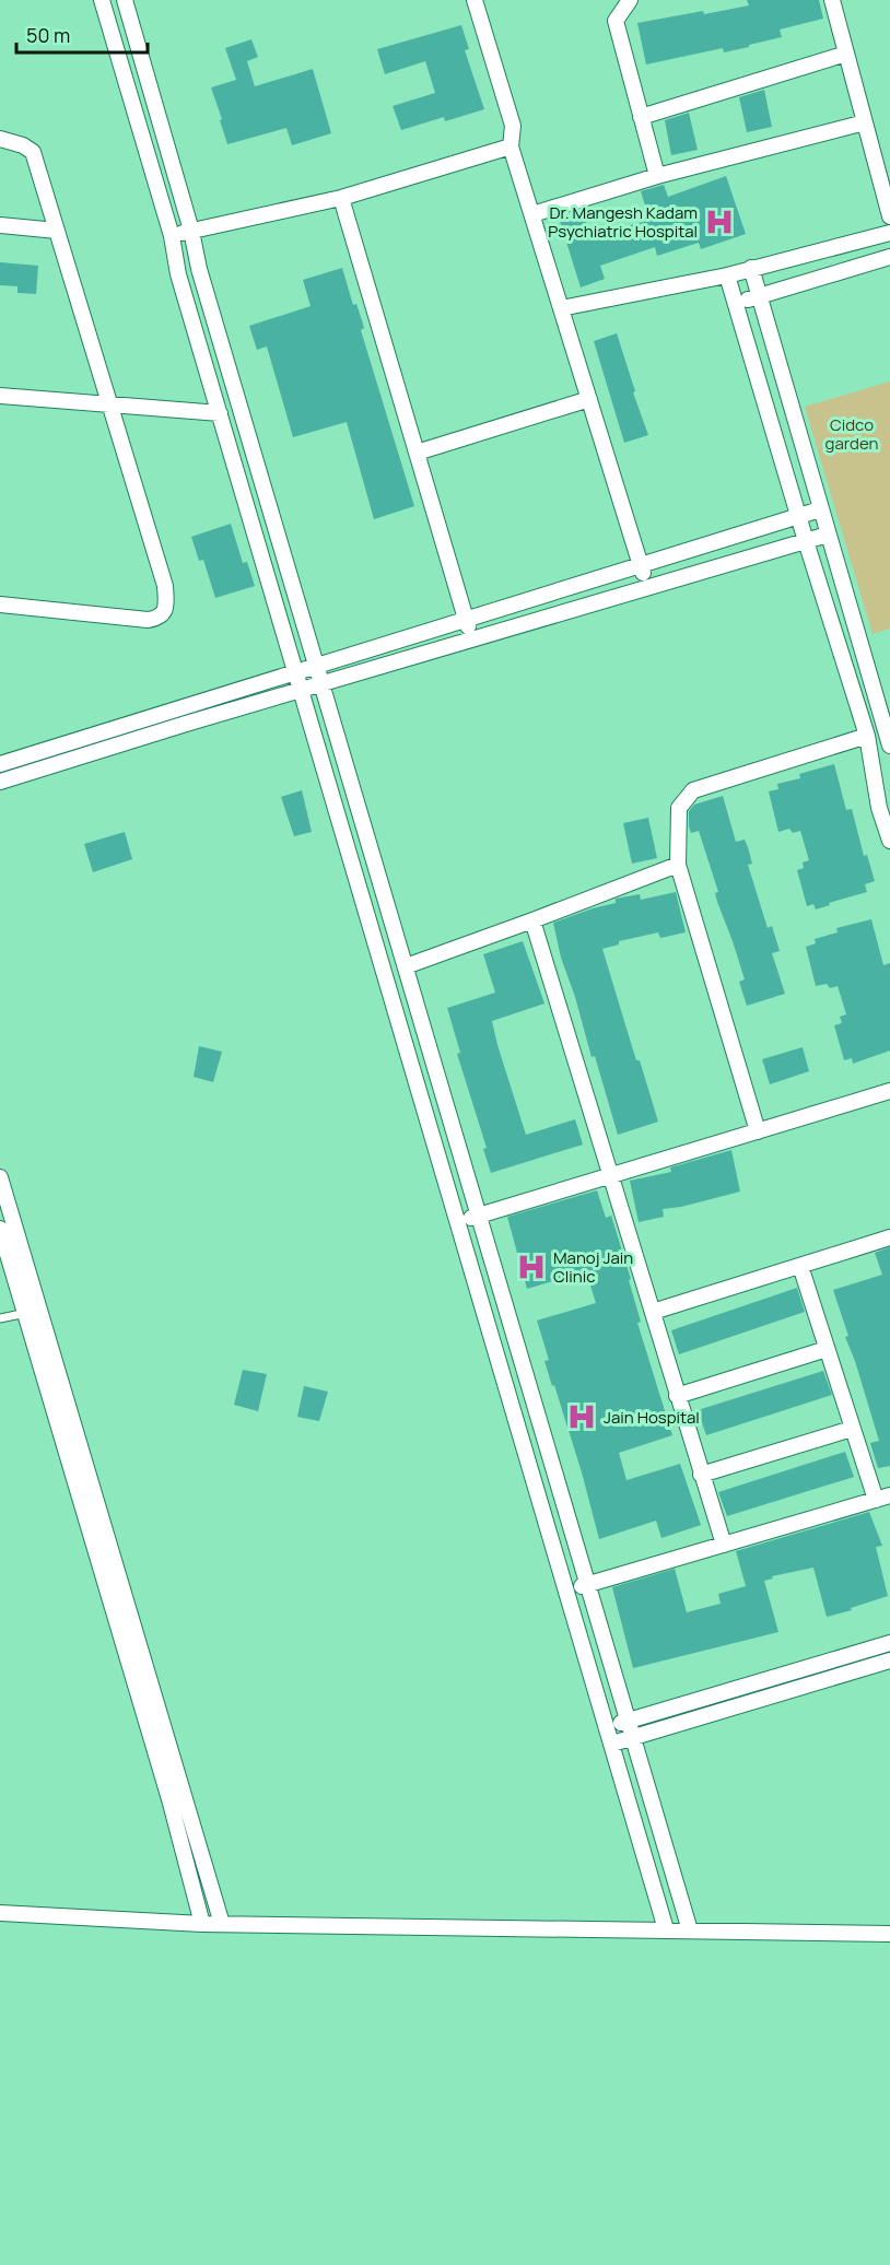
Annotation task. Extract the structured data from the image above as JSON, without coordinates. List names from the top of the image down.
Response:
{
  "parks": ["Cidco garden"],
  "places": {
    "hospital": ["Dr. Mangesh Kadam Psychiatric Hospital", "Manoj Jain Clinic", "Jain Hospital"]
  },
  "scale_bar": "50 m"
}
